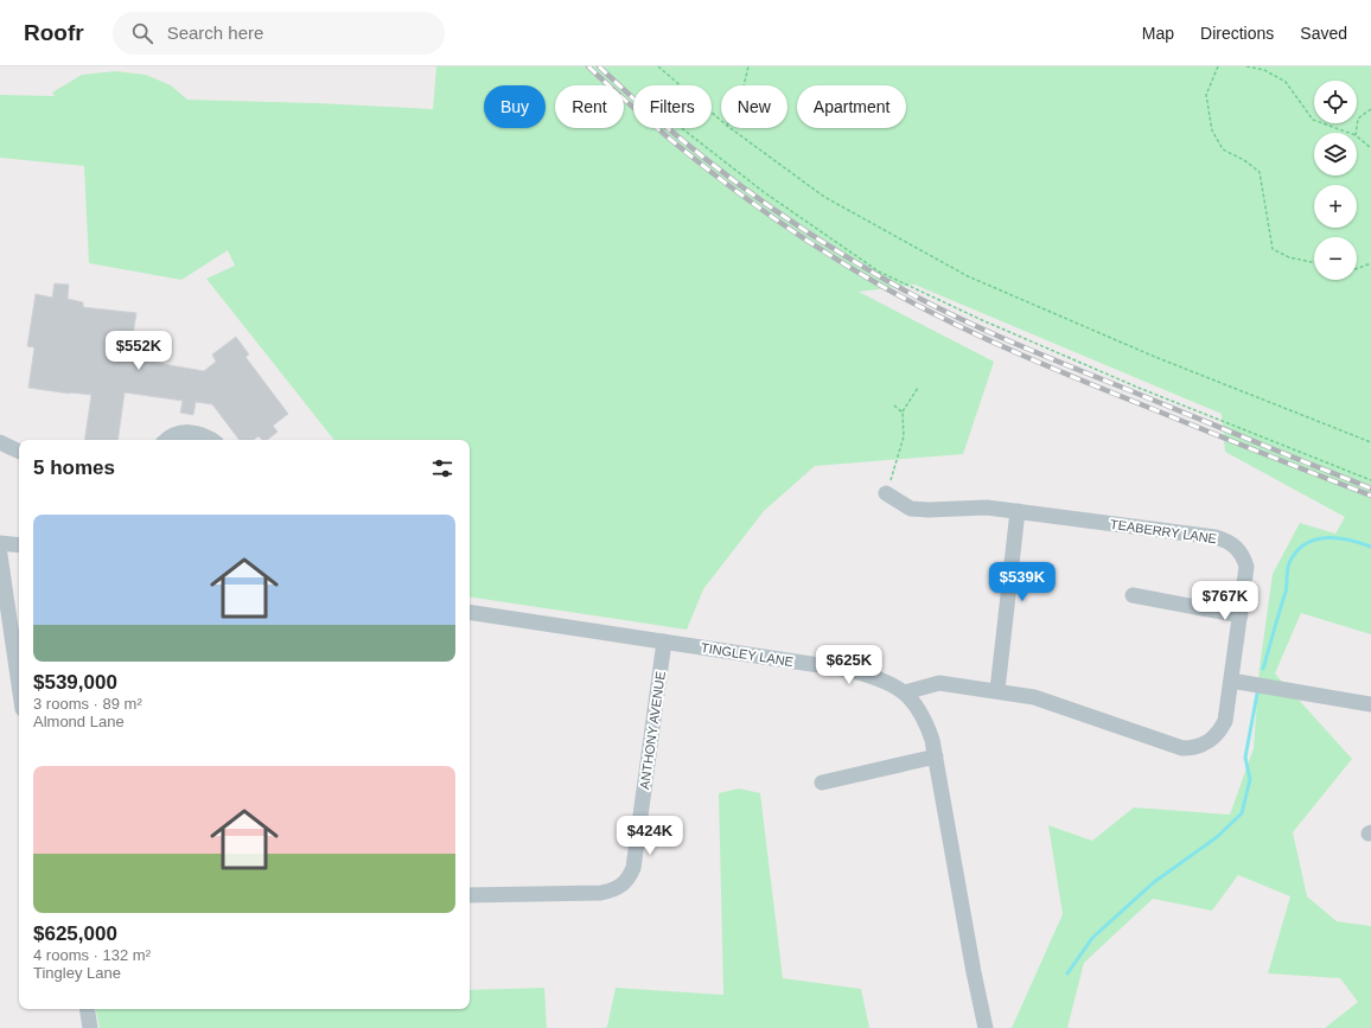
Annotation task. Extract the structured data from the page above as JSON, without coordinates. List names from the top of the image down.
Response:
{
  "streets": {
    "street": ["TEABERRY LANE", "TINGLEY LANE", "ANTHONY AVENUE"]
  },
  "crossings": [
    ["TEABERRY LANE", "TINGLEY LANE"],
    ["TINGLEY LANE", "ANTHONY AVENUE"]
  ],
  "page": {
    "header": "Roofr",
    "search": "Search here",
    "nav": ["Map", "Directions", "Saved"],
    "map_buttons": ["+", "−"],
    "chip": [
      "Buy",
      "Rent",
      "Filters",
      "New",
      "Apartment"
    ],
    "price": [
      "$552K",
      "$539K",
      "$767K",
      "$625K",
      "$424K"
    ],
    "heading": "5 homes",
    "list": [
      {
        "name": "$539,000",
        "note": "3 rooms · 89 m² · Almond Lane"
      },
      {
        "name": "$625,000",
        "note": "4 rooms · 132 m² · Tingley Lane"
      }
    ]
  }
}
